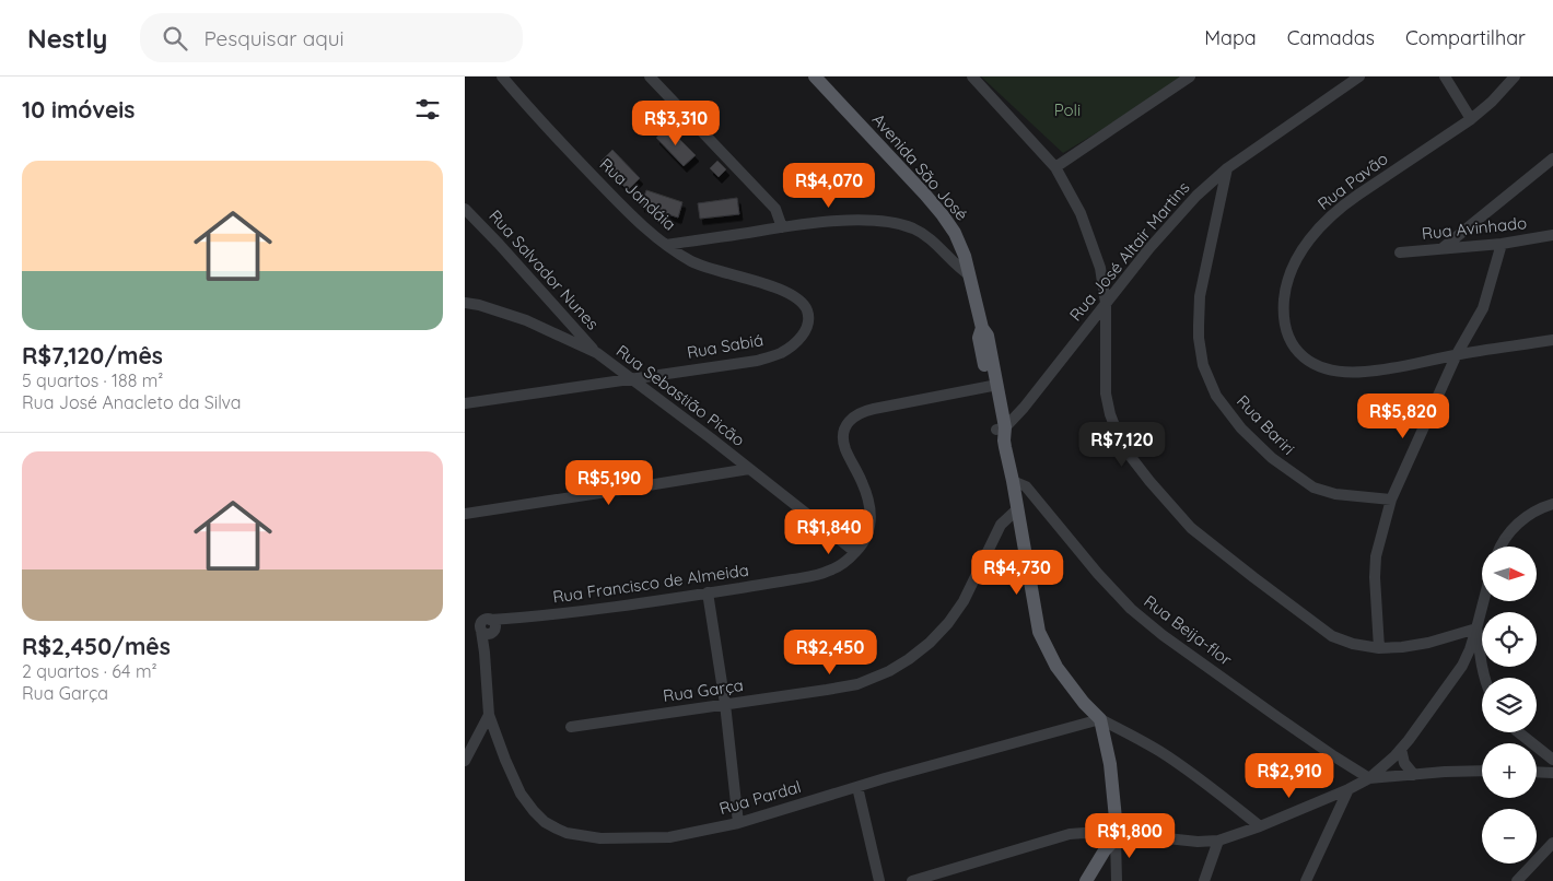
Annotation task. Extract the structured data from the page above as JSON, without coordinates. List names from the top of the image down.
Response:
{
  "streets": {
    "main road": ["Avenida São José"],
    "street": [
      "Rua Pavão",
      "Rua Jandáia",
      "Rua Avinhado",
      "Rua José Altair Martins",
      "Rua Salvador Nunes",
      "Rua Sabiá",
      "Rua Sebastião Picão",
      "Rua Bariri",
      "Rua Francisco de Almeida",
      "Rua Beija-flor",
      "Rua Garça",
      "Rua Pardal"
    ]
  },
  "crossings": [
    ["Avenida São José", "Rua Jandáia"],
    ["Avenida São José", "Rua José Altair Martins"],
    ["Avenida São José", "Rua Francisco de Almeida"],
    ["Avenida São José", "Rua Beija-flor"],
    ["Avenida São José", "Rua Garça"],
    ["Avenida São José", "Rua Pardal"],
    ["Rua Jandáia", "Rua Sabiá"],
    ["Rua José Altair Martins", "Rua Bariri"],
    ["Rua Salvador Nunes", "Rua Sebastião Picão"],
    ["Rua Sabiá", "Rua Sebastião Picão"],
    ["Rua Sebastião Picão", "Rua Francisco de Almeida"],
    ["Rua Francisco de Almeida", "Rua Pardal"]
  ],
  "parks": ["Poli"],
  "north": "right",
  "page": {
    "header": "Nestly",
    "search": "Pesquisar aqui",
    "nav": ["Mapa", "Camadas", "Compartilhar"],
    "heading": "10 imóveis",
    "price": [
      "R$3,310",
      "R$4,070",
      "R$5,820",
      "R$7,120",
      "R$5,190",
      "R$1,840",
      "R$4,730",
      "R$2,450",
      "R$2,910",
      "R$1,800"
    ],
    "list": [
      {
        "name": "R$7,120/mês",
        "note": "5 quartos · 188 m² · Rua José Anacleto da Silva"
      },
      {
        "name": "R$2,450/mês",
        "note": "2 quartos · 64 m² · Rua Garça"
      }
    ],
    "map_buttons": ["+", "−"]
  }
}
